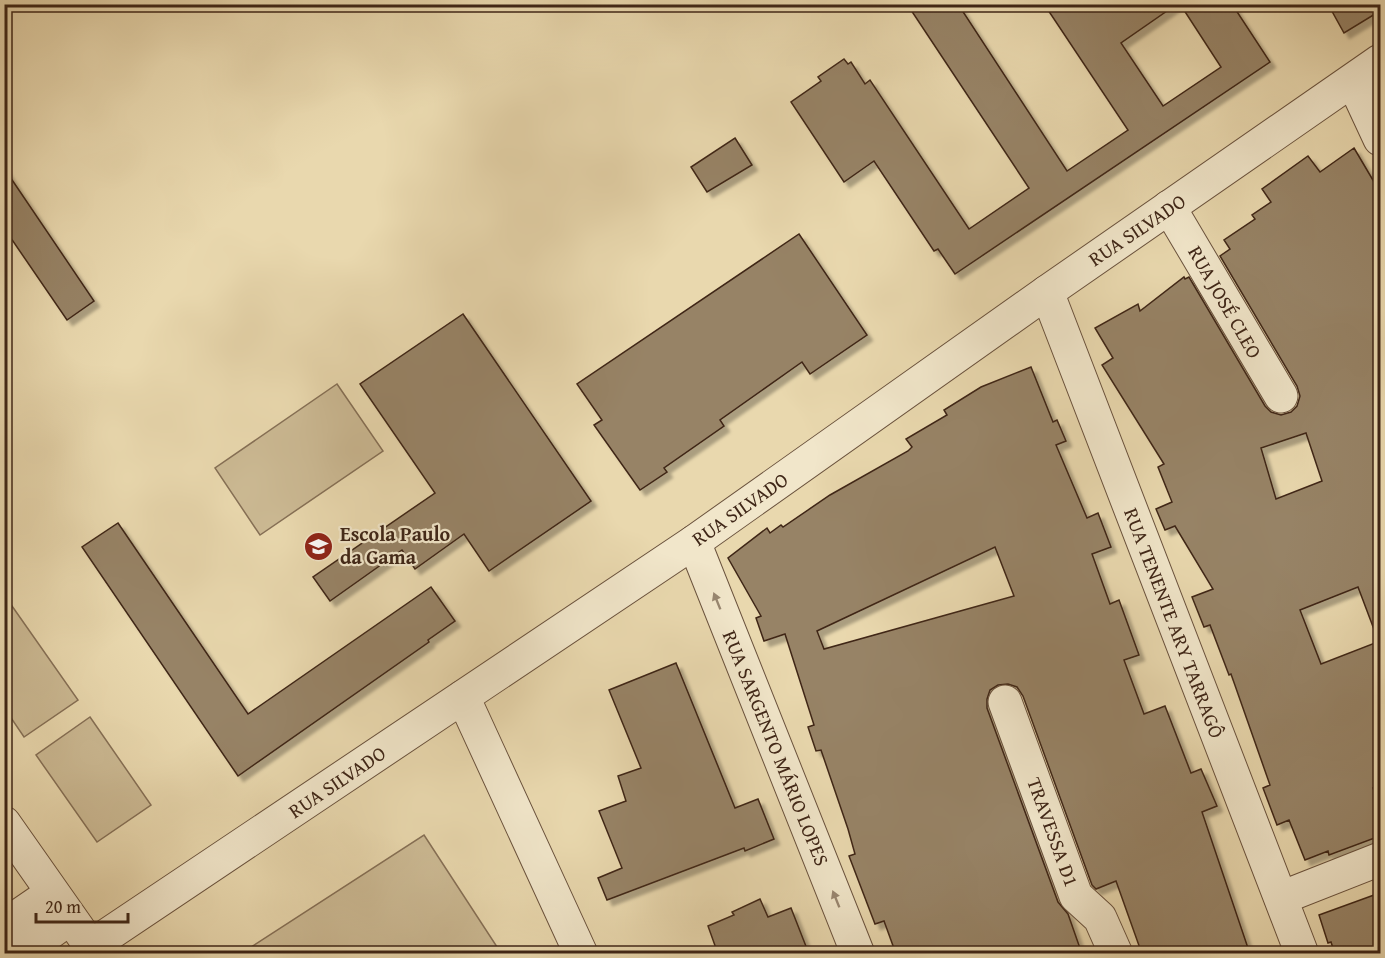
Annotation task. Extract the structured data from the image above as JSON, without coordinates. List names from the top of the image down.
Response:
{
  "streets": {
    "street": [
      "RUA SILVADO",
      "RUA JOSÉ CLEO",
      "RUA TENENTE ARY TARRAGÔ",
      "RUA SARGENTO MÁRIO LOPES",
      "TRAVESSA D1"
    ]
  },
  "crossings": [
    ["RUA SILVADO", "RUA JOSÉ CLEO"],
    ["RUA SILVADO", "RUA TENENTE ARY TARRAGÔ"],
    ["RUA SILVADO", "RUA SARGENTO MÁRIO LOPES"]
  ],
  "places": {
    "school or university": ["Escola Paulo da Gama"]
  },
  "scale_bar": "20 m"
}
